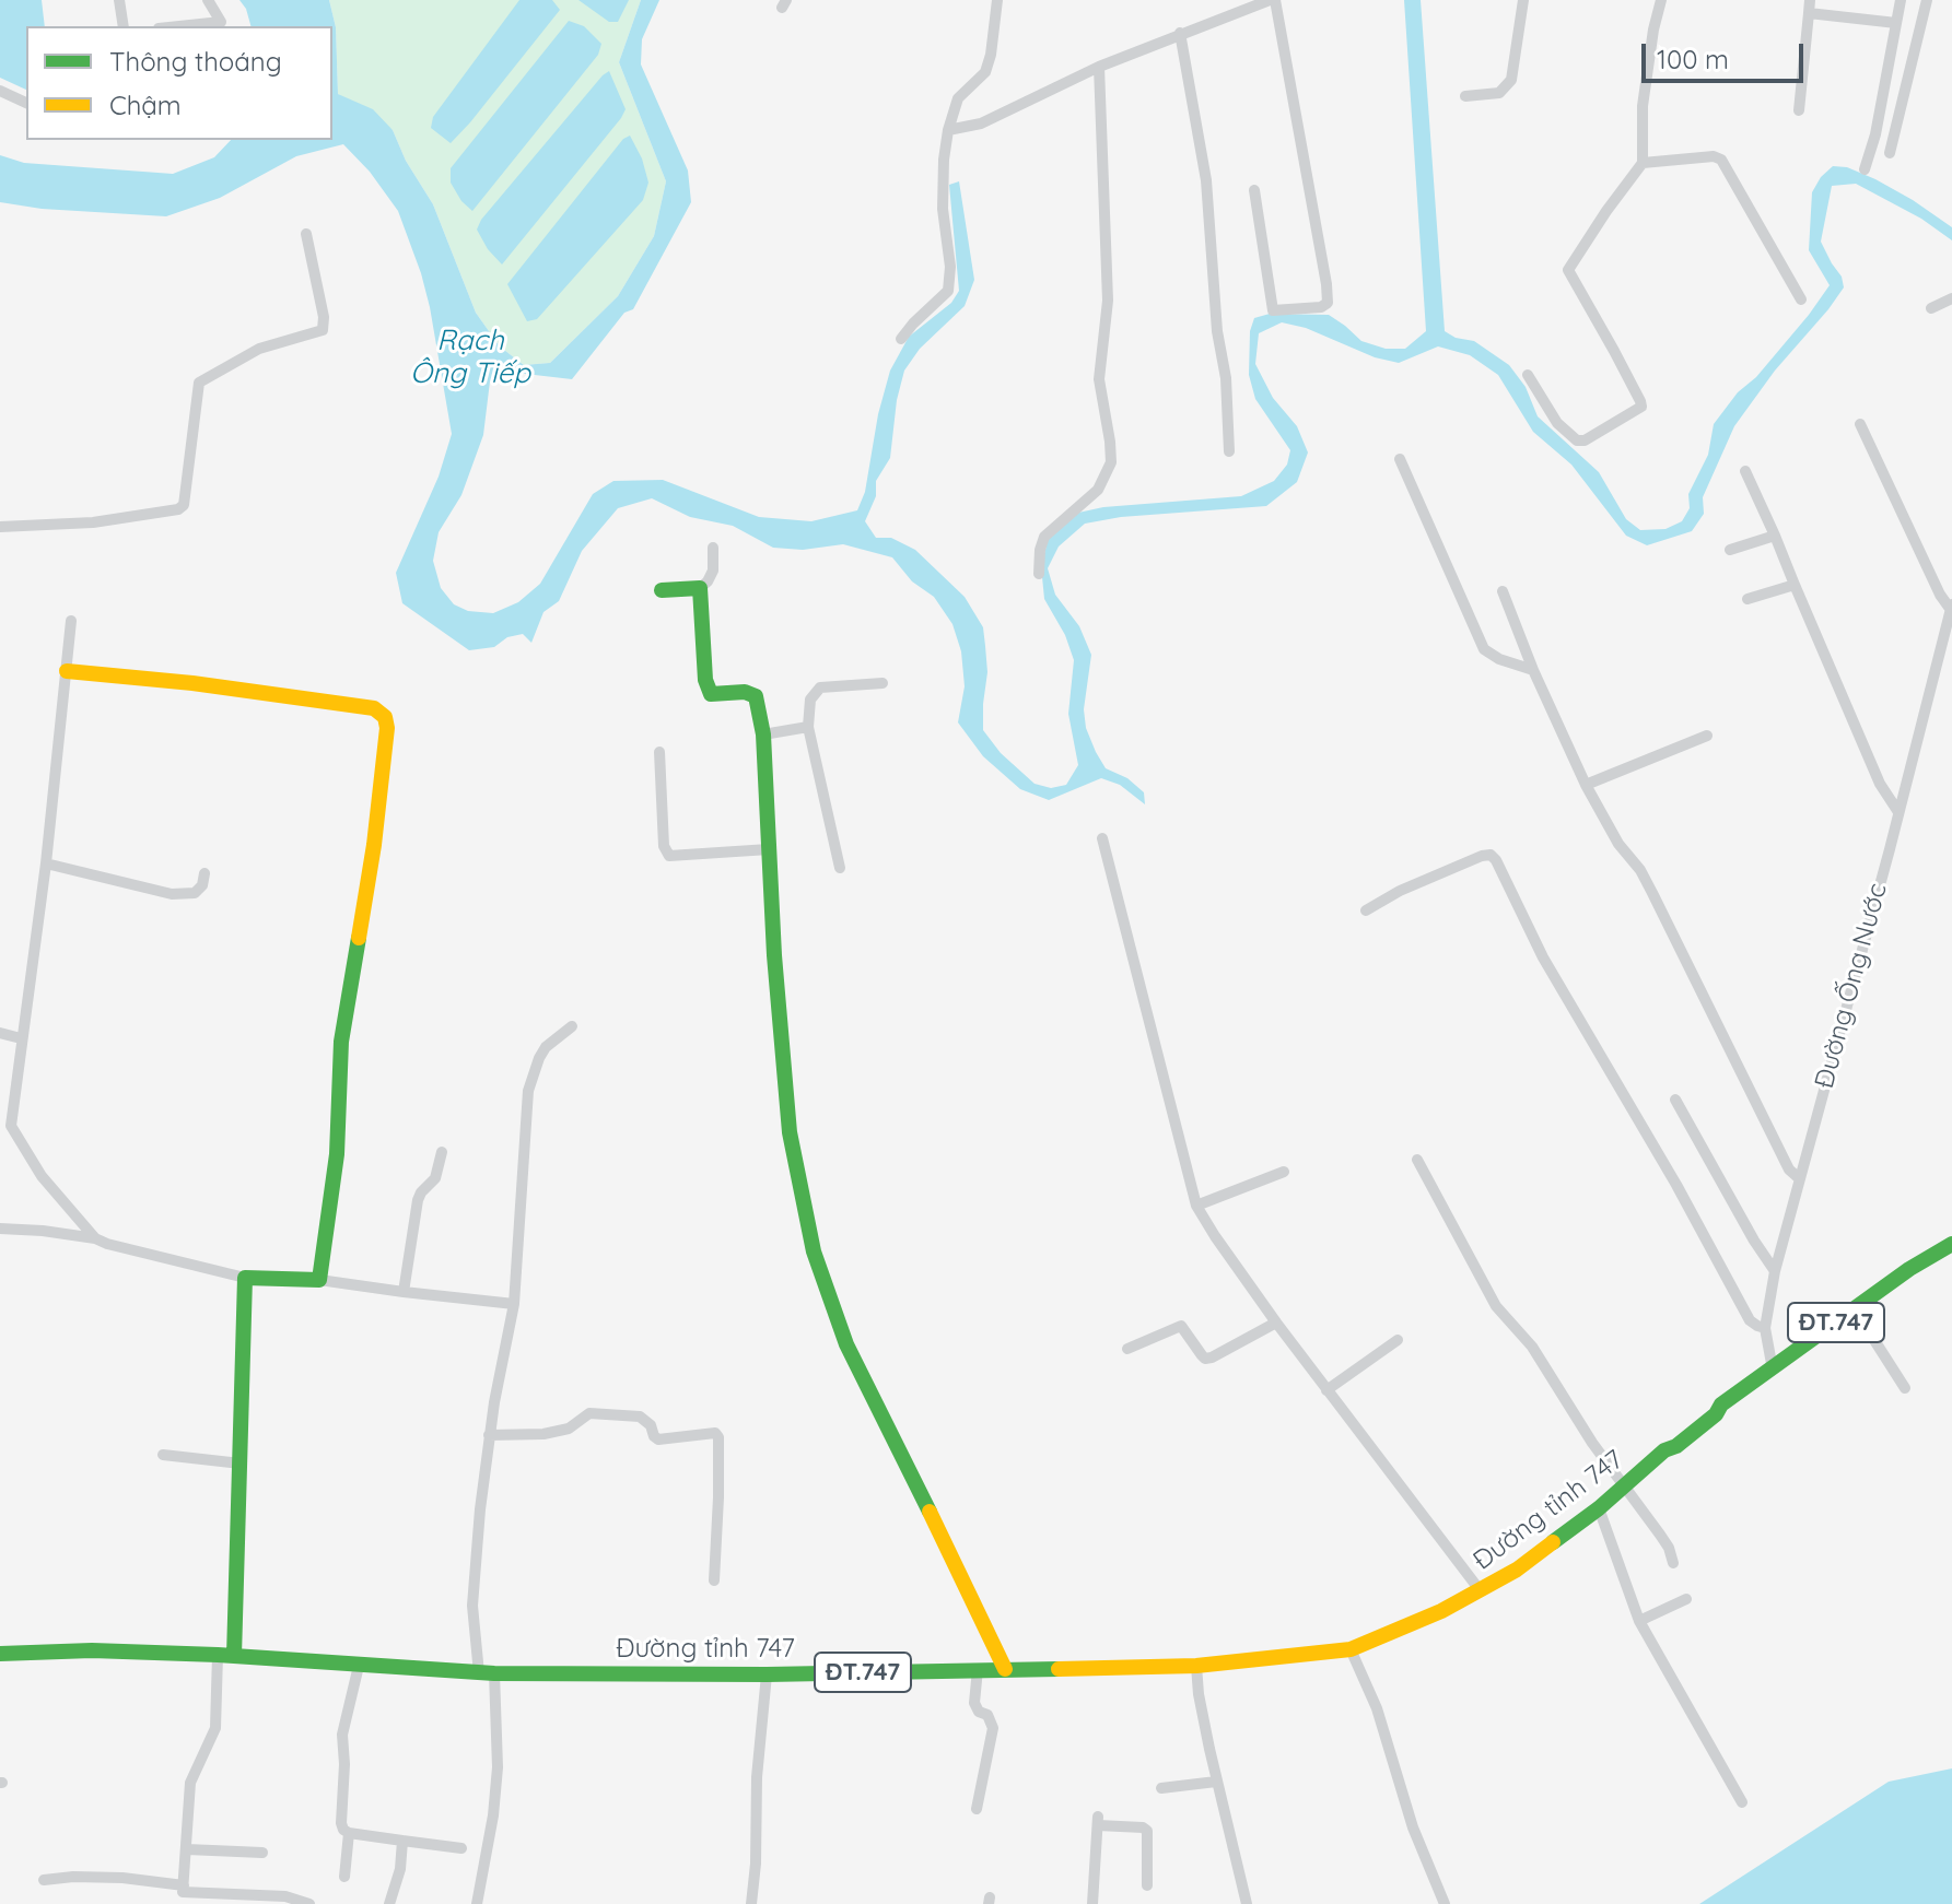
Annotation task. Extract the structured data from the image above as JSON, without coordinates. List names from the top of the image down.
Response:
{
  "streets": {
    "street": ["Đường Ống Nước", "ĐT.747", "Đường tỉnh 747"]
  },
  "crossings": [
    ["Đường Ống Nước", "Đường tỉnh 747"]
  ],
  "water": ["Rạch Ông Tiếp"],
  "legend": ["Thông thoáng", "Chậm"],
  "scale_bar": "100 m"
}
